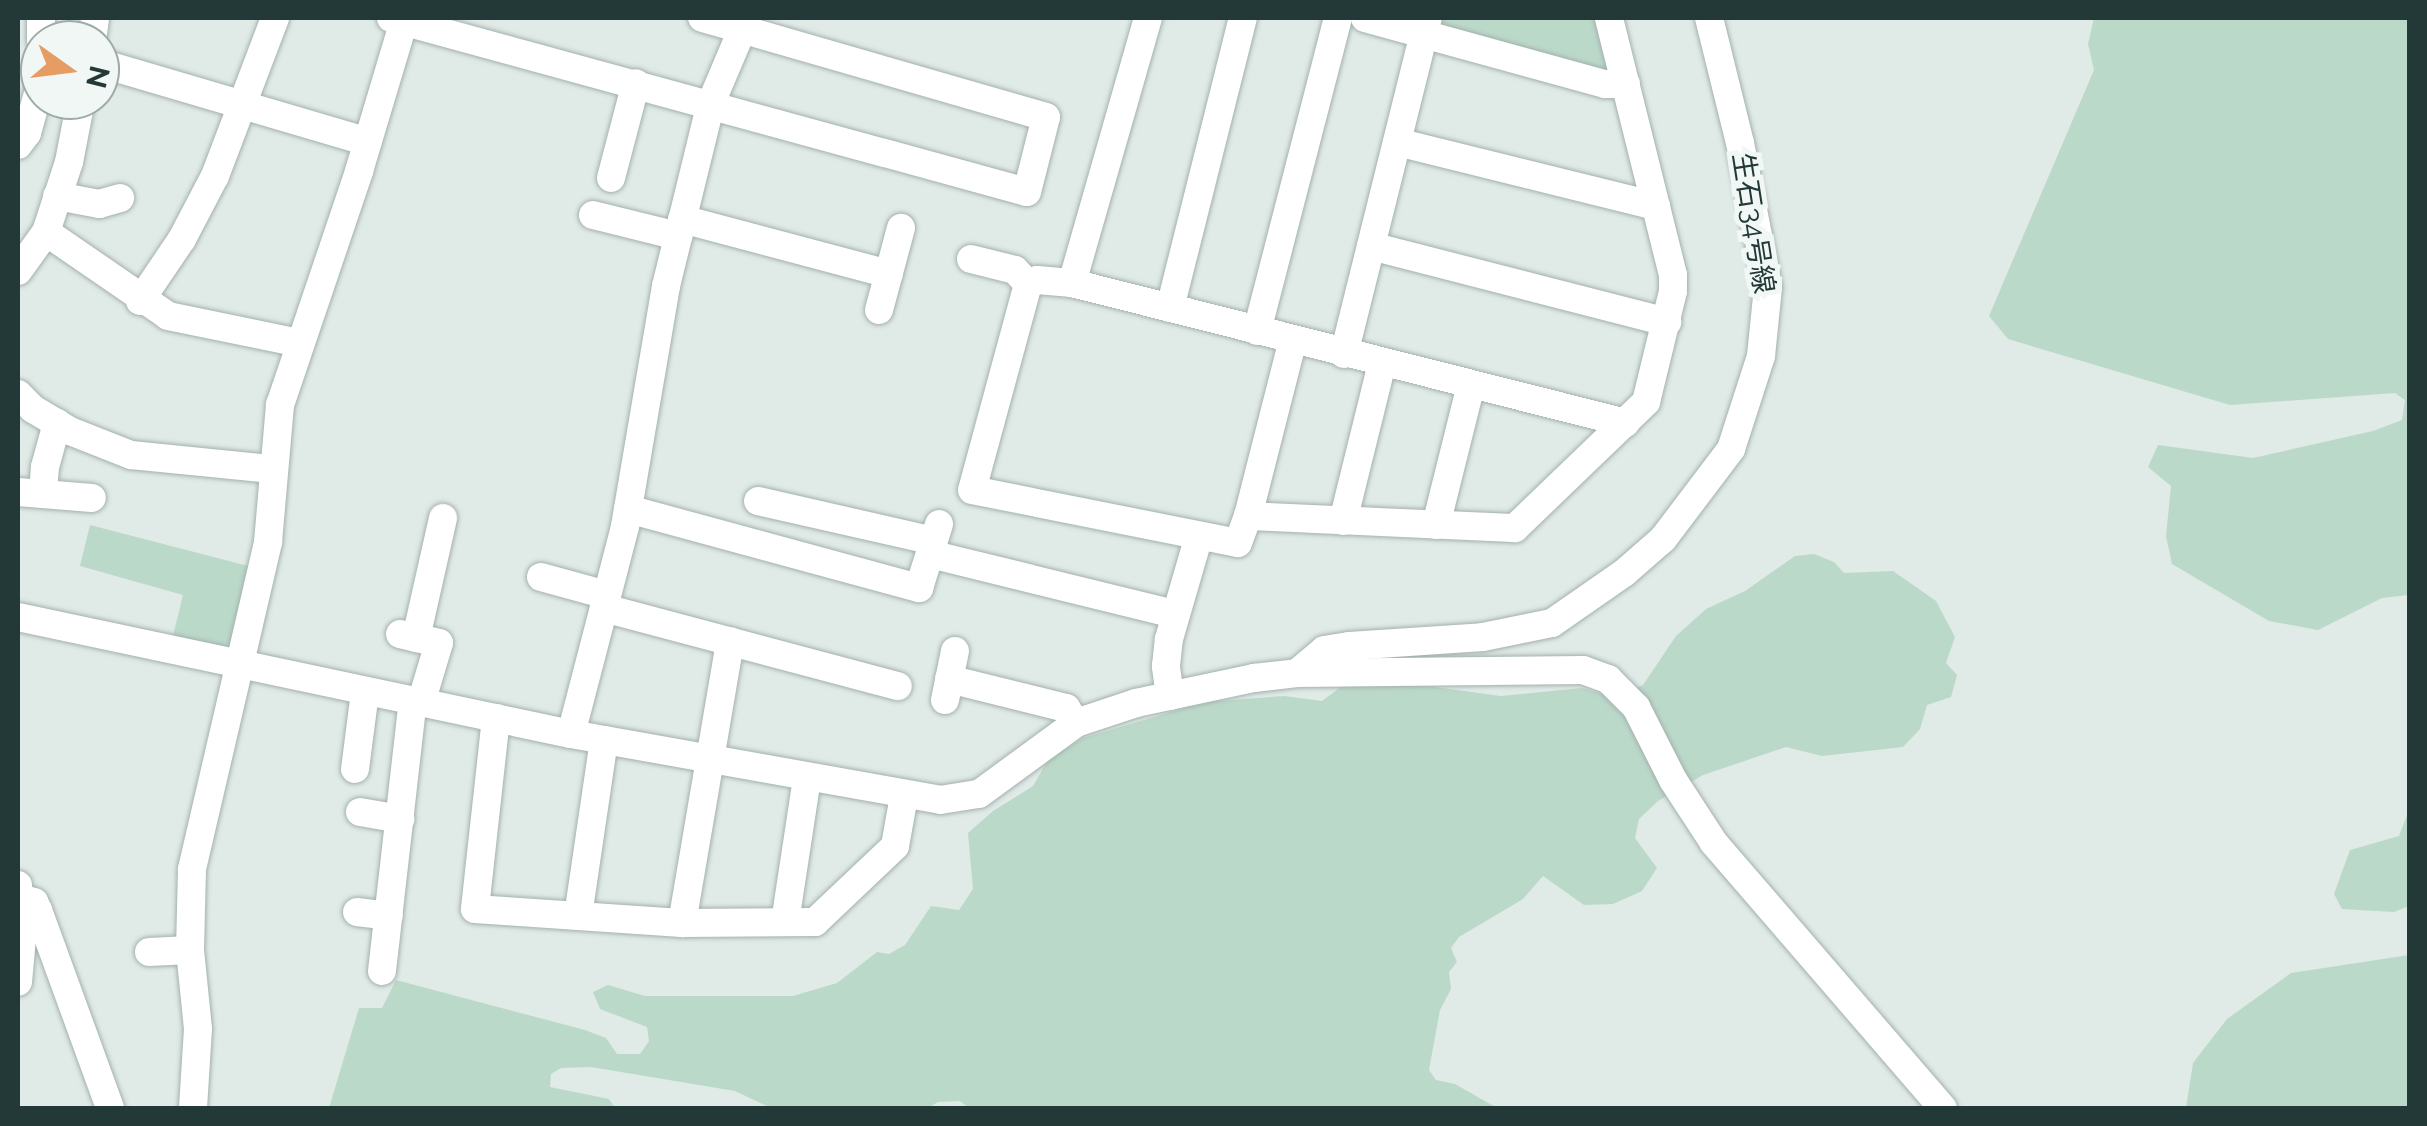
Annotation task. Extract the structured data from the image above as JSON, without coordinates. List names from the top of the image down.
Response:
{
  "streets": {
    "street": ["生石34号線"]
  },
  "north": "right"
}
